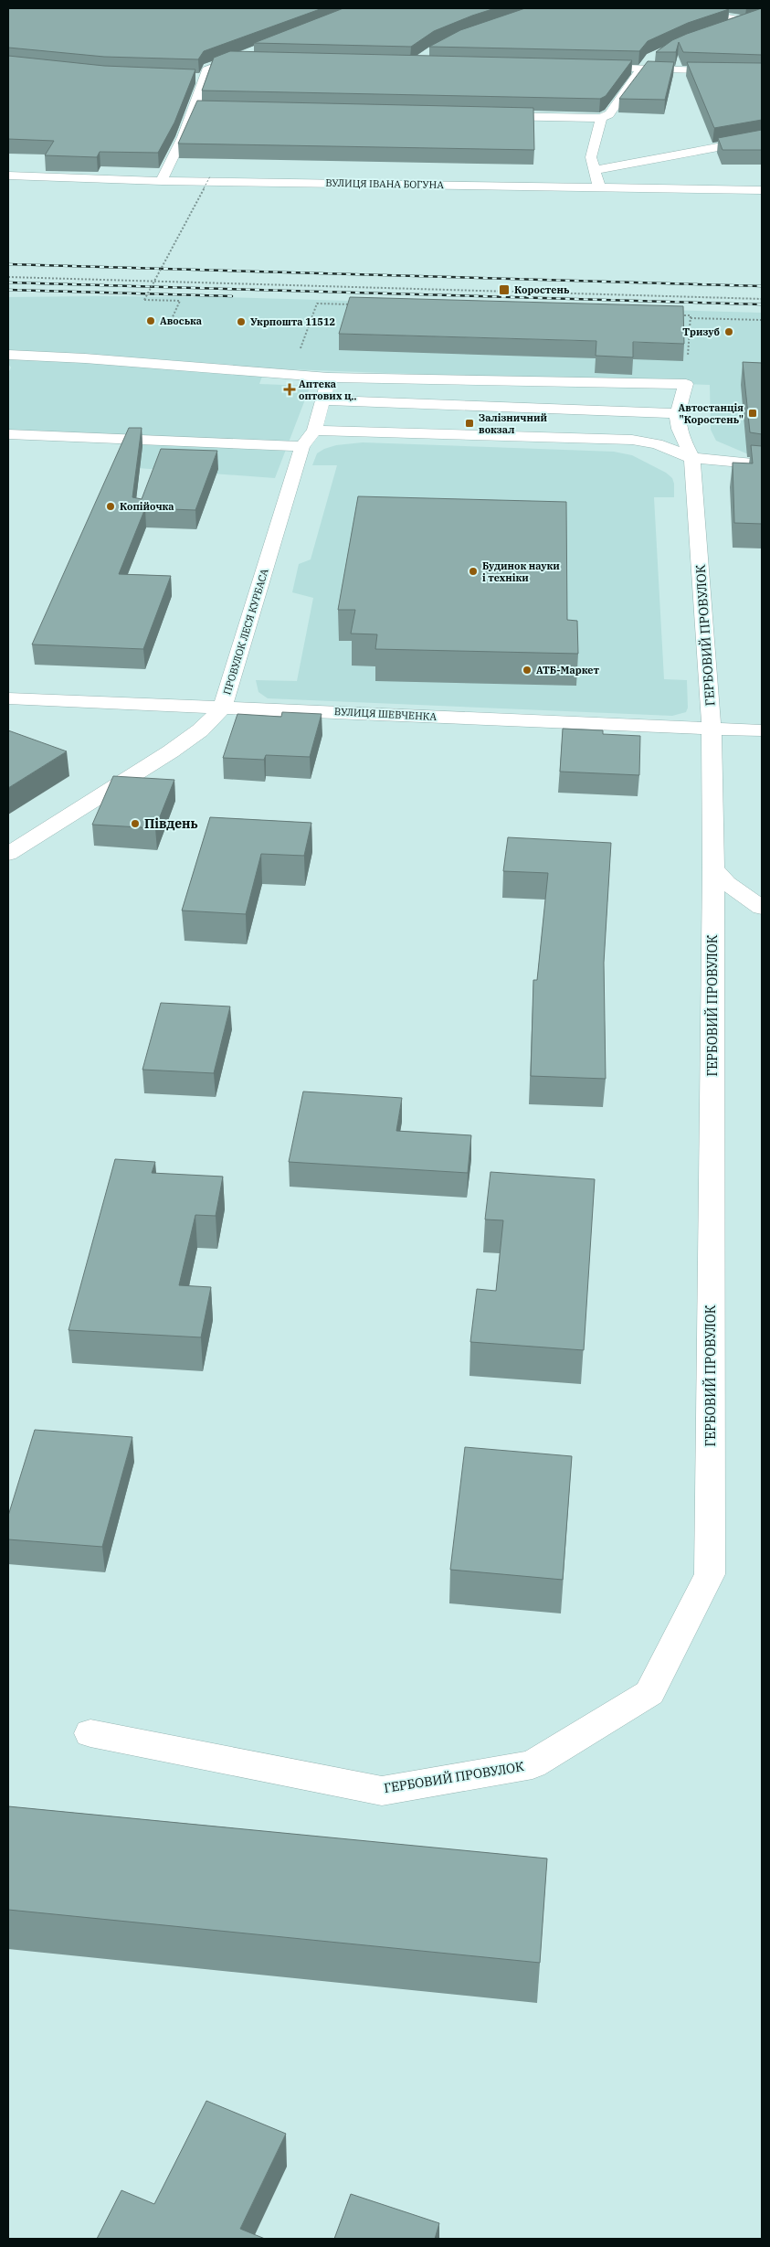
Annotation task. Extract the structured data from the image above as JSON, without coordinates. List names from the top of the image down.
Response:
{
  "streets": {
    "street": [
      "ВУЛИЦЯ ІВАНА БОГУНА",
      "ПРОВУЛОК ЛЕСЯ КУРБАСА",
      "ГЕРБОВИЙ ПРОВУЛОК",
      "ВУЛИЦЯ ШЕВЧЕНКА"
    ]
  },
  "crossings": [
    ["ПРОВУЛОК ЛЕСЯ КУРБАСА", "ВУЛИЦЯ ШЕВЧЕНКА"],
    ["ГЕРБОВИЙ ПРОВУЛОК", "ВУЛИЦЯ ШЕВЧЕНКА"]
  ],
  "places": {
    "transit": ["Коростень", "Автостанція \"Коростень\"", "Залізничний вокзал"],
    "other": [
      "Авоська",
      "Укрпошта 11512",
      "Тризуб",
      "Копійочка",
      "Будинок науки і техніки",
      "АТБ-Маркет",
      "Південь"
    ],
    "health": ["Аптека оптових ц‥"]
  }
}
